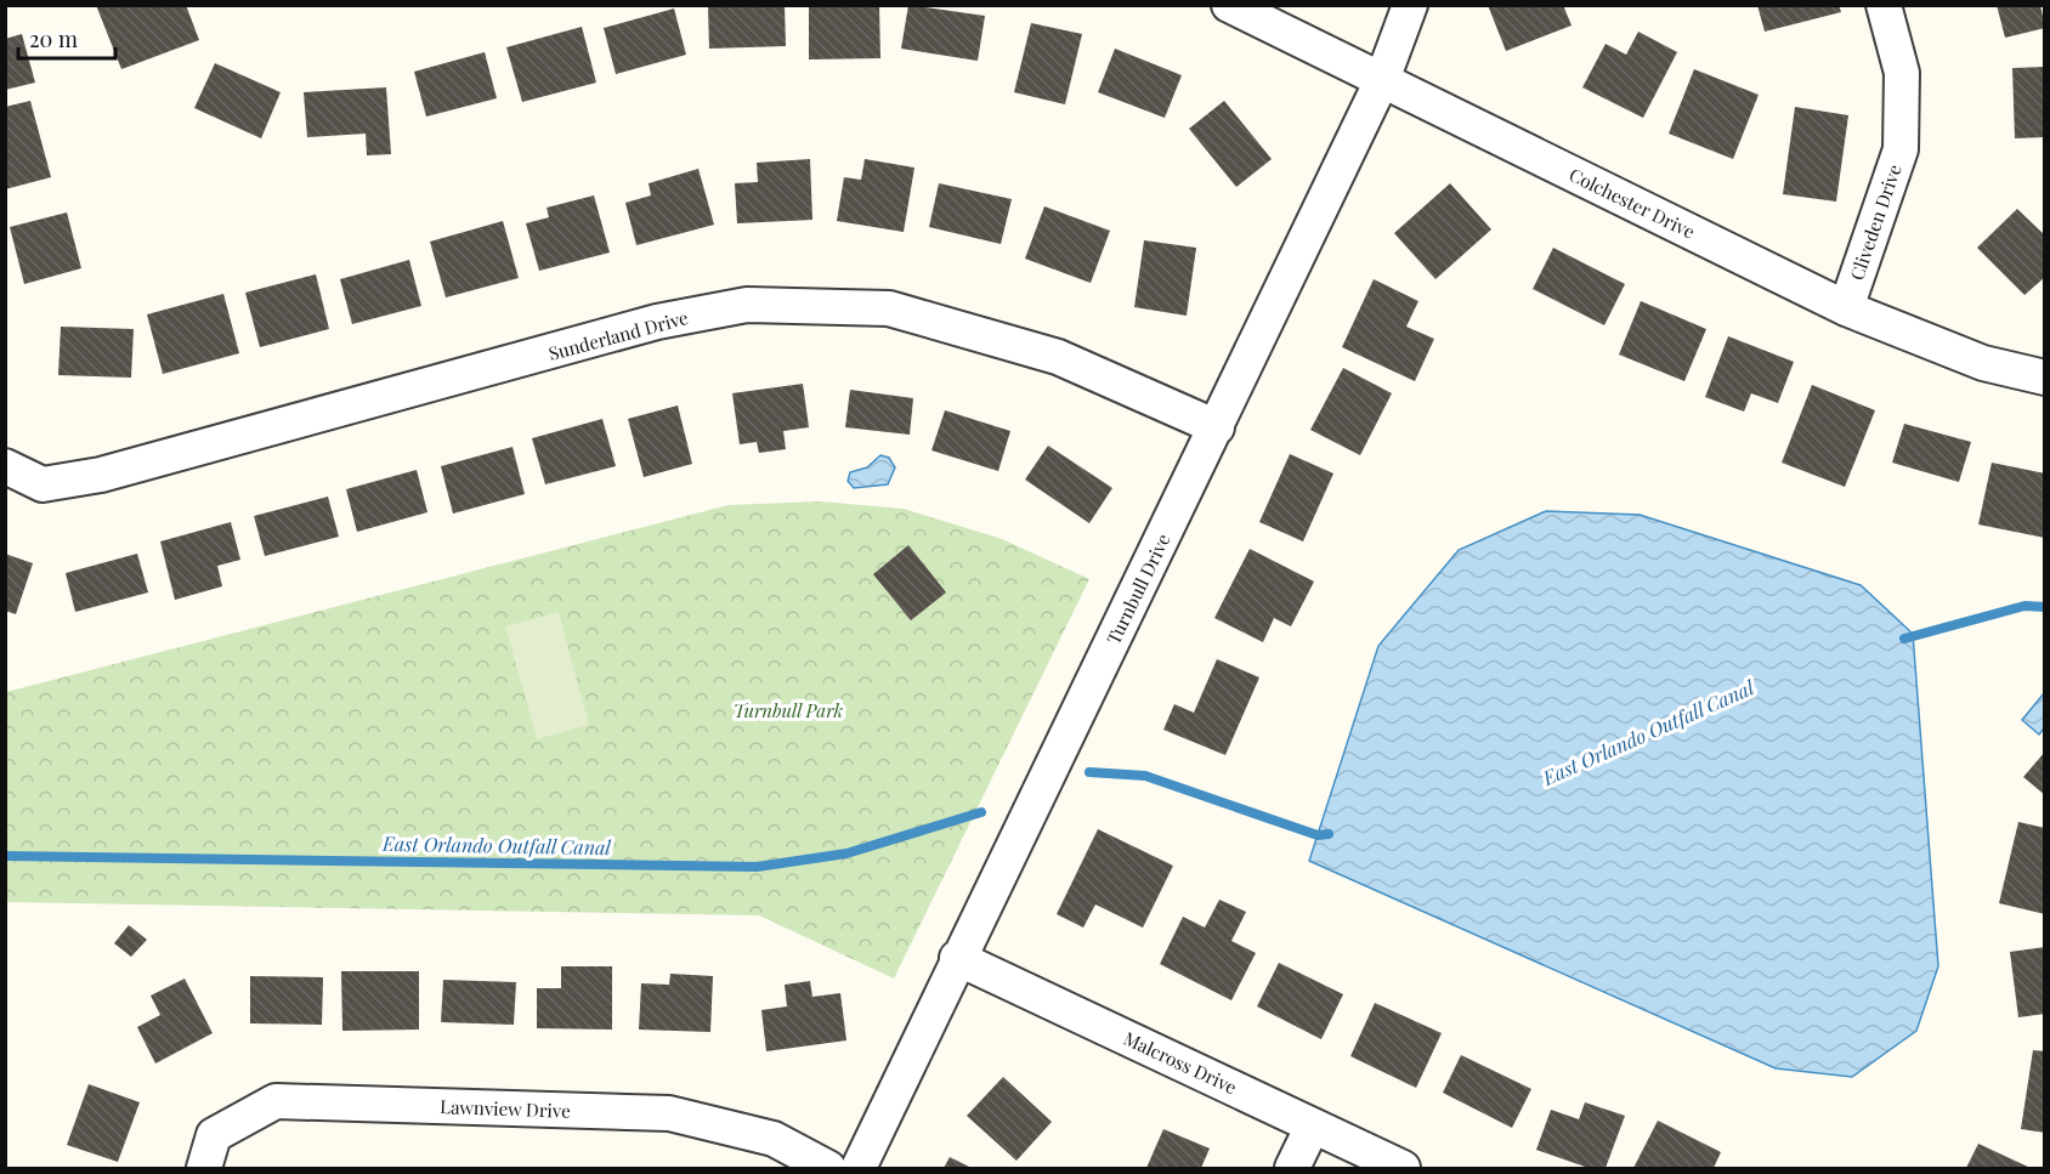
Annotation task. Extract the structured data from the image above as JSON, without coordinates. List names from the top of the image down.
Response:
{
  "streets": {
    "street": [
      "Colchester Drive",
      "Cliveden Drive",
      "Sunderland Drive",
      "Turnbull Drive",
      "Malcross Drive",
      "Lawnview Drive"
    ]
  },
  "crossings": [
    ["Colchester Drive", "Cliveden Drive"],
    ["Colchester Drive", "Turnbull Drive"],
    ["Sunderland Drive", "Turnbull Drive"],
    ["Turnbull Drive", "Malcross Drive"]
  ],
  "water": ["East Orlando Outfall Canal"],
  "parks": ["Turnbull Park"],
  "scale_bar": "20 m"
}
